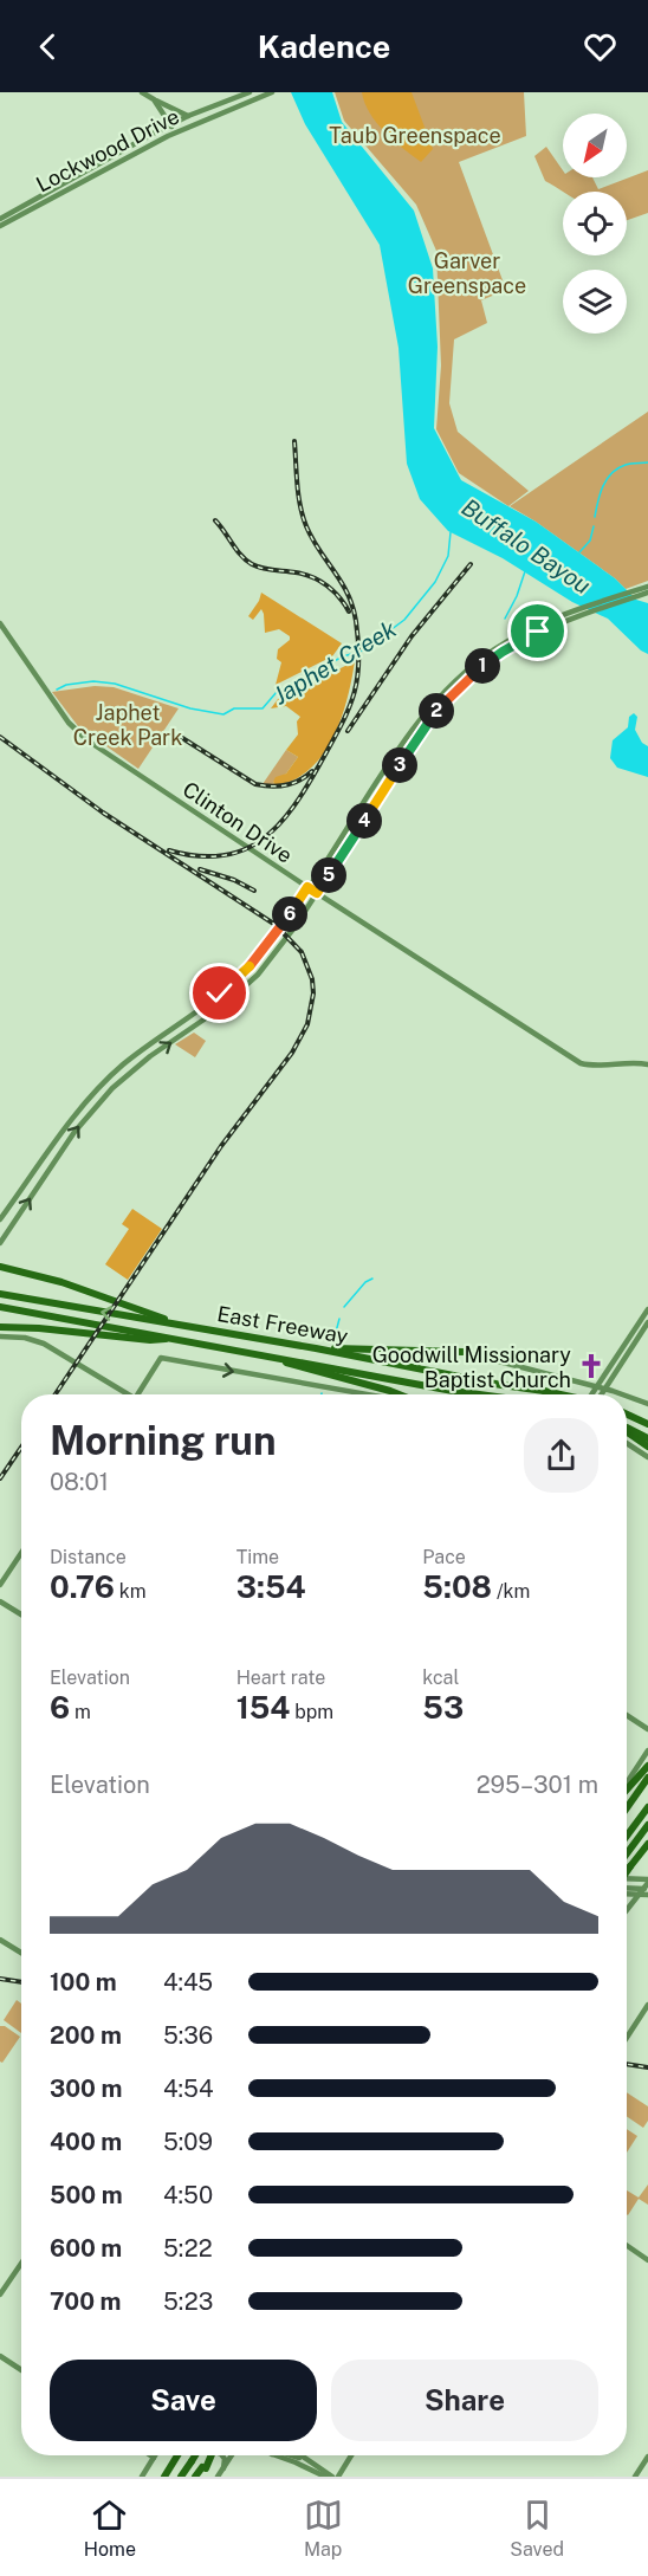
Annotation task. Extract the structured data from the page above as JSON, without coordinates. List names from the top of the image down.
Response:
{
  "streets": {
    "highway": ["East Freeway"],
    "main road": ["Lockwood Drive", "Clinton Drive"]
  },
  "water": ["Buffalo Bayou", "Japhet Creek"],
  "parks": ["Taub Greenspace", "Garver Greenspace", "Japhet Creek Park"],
  "places": {
    "church": ["Goodwill Missionary Baptist Church"]
  },
  "north": "bottom left",
  "page": {
    "header": "Kadence",
    "pins": [
      "1",
      "2",
      "3",
      "4",
      "5",
      "6"
    ],
    "heading": ["Morning run", "08:01"],
    "stats": [
      ["Distance", "0.76 km"],
      ["Time", "3:54"],
      ["Pace", "5:08 /km"],
      ["Elevation", "6 m"],
      ["Heart rate", "154 bpm"],
      ["kcal", "53"]
    ],
    "chart": ["Elevation", "295–301 m"],
    "list": [
      {
        "name": "100 m",
        "note": "4:45"
      },
      {
        "name": "200 m",
        "note": "5:36"
      },
      {
        "name": "300 m",
        "note": "4:54"
      },
      {
        "name": "400 m",
        "note": "5:09"
      },
      {
        "name": "500 m",
        "note": "4:50"
      },
      {
        "name": "600 m",
        "note": "5:22"
      },
      {
        "name": "700 m",
        "note": "5:23"
      }
    ],
    "buttons": ["Save", "Share"],
    "tabs": ["Home", "Map", "Saved"]
  }
}
